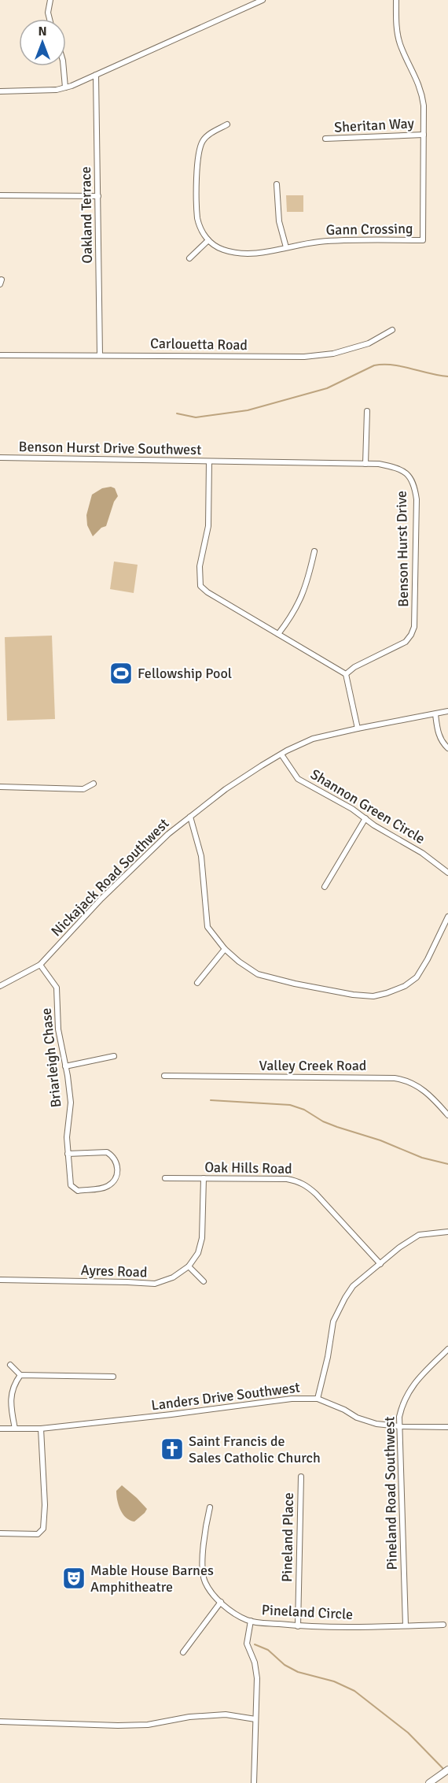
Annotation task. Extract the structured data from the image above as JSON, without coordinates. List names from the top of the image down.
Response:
{
  "streets": {
    "street": [
      "Sheritan Way",
      "Oakland Terrace",
      "Gann Crossing",
      "Carlouetta Road",
      "Benson Hurst Drive Southwest",
      "Benson Hurst Drive",
      "Shannon Green Circle",
      "Nickajack Road Southwest",
      "Briarleigh Chase",
      "Valley Creek Road",
      "Oak Hills Road",
      "Ayres Road",
      "Landers Drive Southwest",
      "Pineland Road Southwest",
      "Pineland Place",
      "Pineland Circle"
    ]
  },
  "crossings": [
    ["Sheritan Way", "Gann Crossing"],
    ["Oakland Terrace", "Carlouetta Road"],
    ["Benson Hurst Drive Southwest", "Benson Hurst Drive"],
    ["Shannon Green Circle", "Nickajack Road Southwest"],
    ["Nickajack Road Southwest", "Briarleigh Chase"],
    ["Oak Hills Road", "Ayres Road"],
    ["Landers Drive Southwest", "Pineland Road Southwest"],
    ["Pineland Road Southwest", "Pineland Circle"],
    ["Pineland Place", "Pineland Circle"]
  ],
  "places": {
    "sports": ["Fellowship Pool"],
    "church": ["Saint Francis de Sales Catholic Church"],
    "theatre": ["Mable House Barnes Amphitheatre"]
  },
  "north": "top"
}
